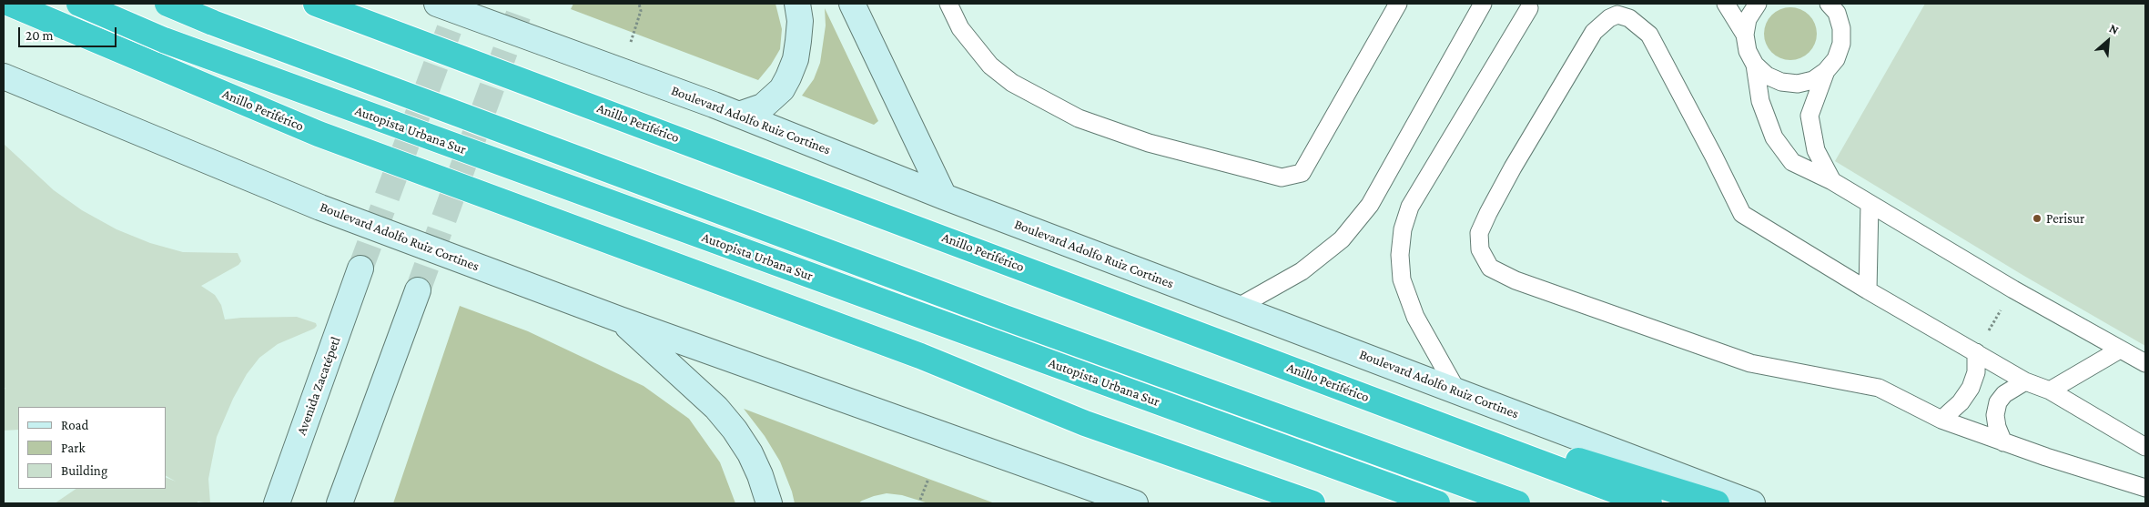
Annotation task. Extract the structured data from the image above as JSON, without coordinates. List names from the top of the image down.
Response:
{
  "streets": {
    "highway": ["Anillo Periférico", "Autopista Urbana Sur"],
    "main road": ["Boulevard Adolfo Ruiz Cortines", "Avenida Zacatépetl"]
  },
  "places": ["Perisur"],
  "legend": ["Road", "Park", "Building"],
  "scale_bar": "20 m",
  "north": "top right"
}
